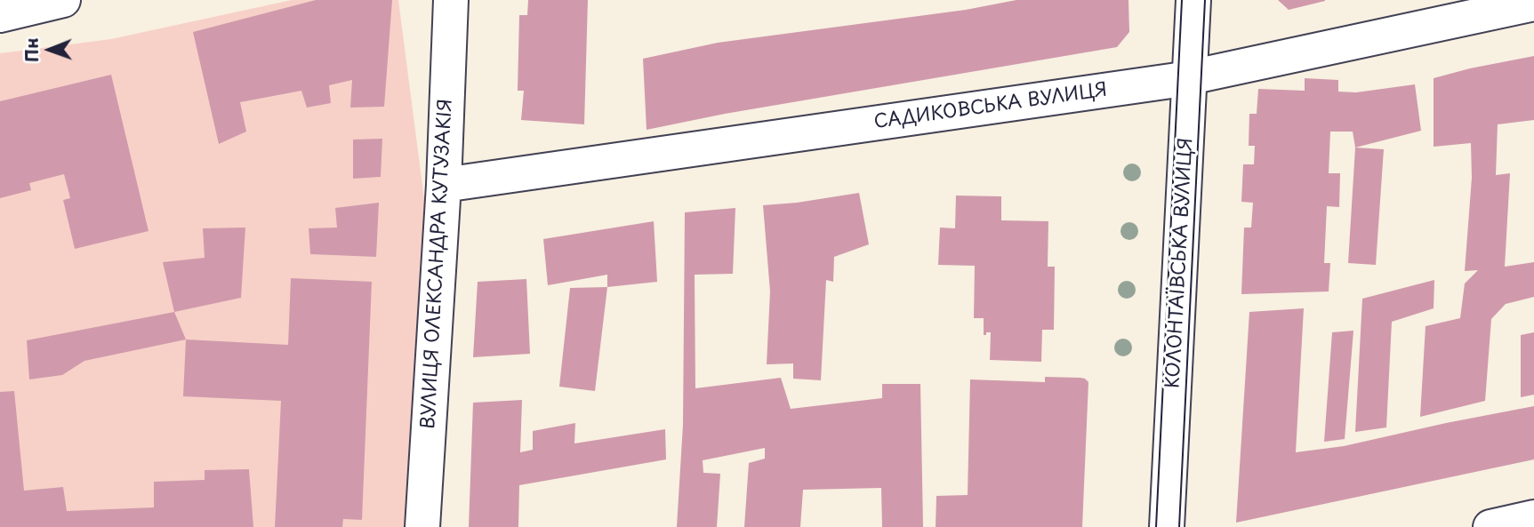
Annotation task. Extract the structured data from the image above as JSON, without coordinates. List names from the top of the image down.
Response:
{
  "streets": {
    "street": ["САДИКОВСЬКА ВУЛИЦЯ", "КОЛОНТАЇВСЬКА ВУЛИЦЯ", "ВУЛИЦЯ ОЛЕКСАНДРА КУТУЗАКІЯ"]
  },
  "crossings": [
    ["САДИКОВСЬКА ВУЛИЦЯ", "КОЛОНТАЇВСЬКА ВУЛИЦЯ"],
    ["САДИКОВСЬКА ВУЛИЦЯ", "ВУЛИЦЯ ОЛЕКСАНДРА КУТУЗАКІЯ"]
  ],
  "north": "left"
}
